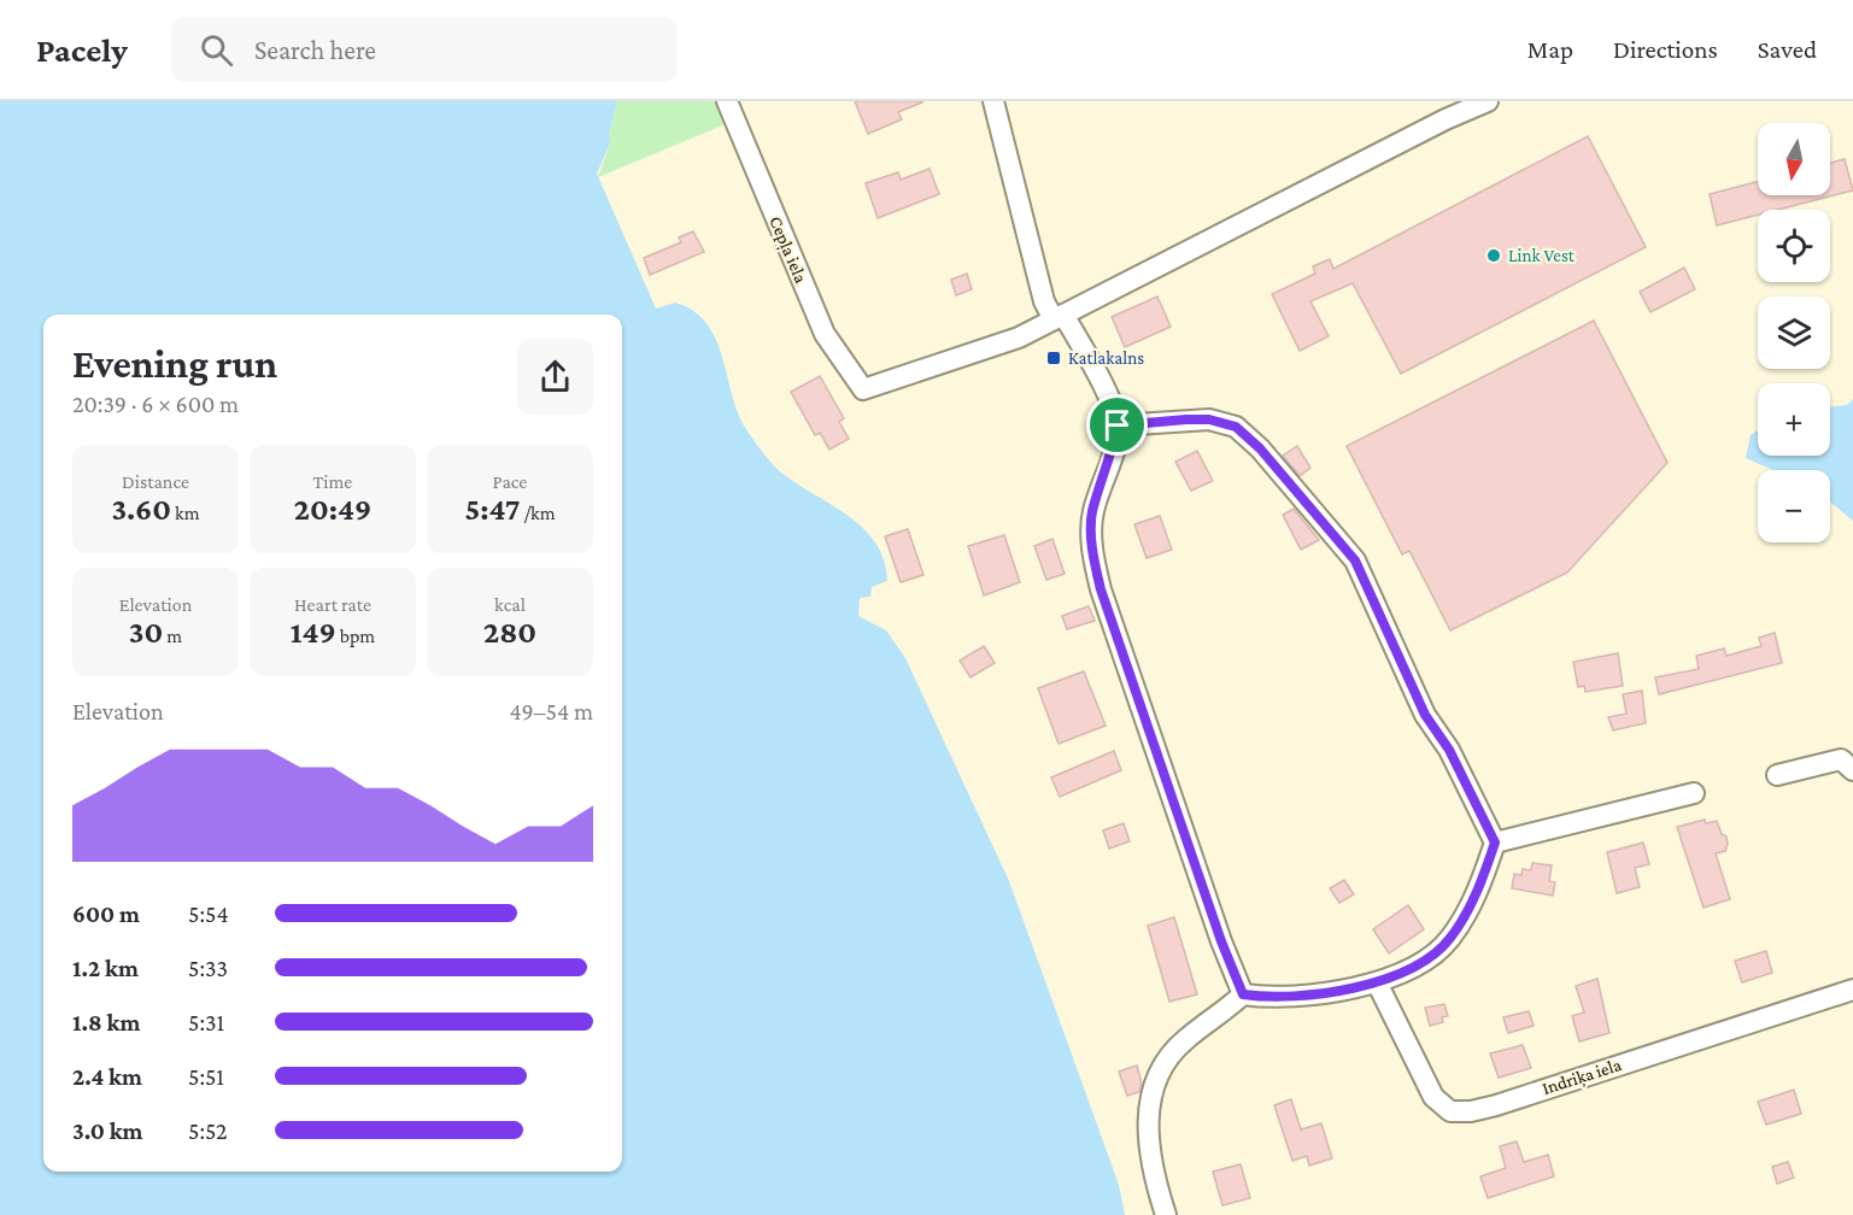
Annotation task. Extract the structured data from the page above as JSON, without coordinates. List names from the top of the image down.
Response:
{
  "streets": {
    "street": ["Cepļa iela", "Indriķa iela"]
  },
  "places": {
    "other": ["Link Vest"],
    "transit": ["Katlakalns"]
  },
  "north": "bottom",
  "page": {
    "header": "Pacely",
    "search": "Search here",
    "nav": ["Map", "Directions", "Saved"],
    "map_buttons": ["+", "−"],
    "heading": ["Evening run", "20:39 · 6 × 600 m"],
    "stats": [
      ["Distance", "3.60 km"],
      ["Time", "20:49"],
      ["Pace", "5:47 /km"],
      ["Elevation", "30 m"],
      ["Heart rate", "149 bpm"],
      ["kcal", "280"]
    ],
    "chart": ["Elevation", "49–54 m"],
    "list": [
      {
        "name": "600 m",
        "note": "5:54"
      },
      {
        "name": "1.2 km",
        "note": "5:33"
      },
      {
        "name": "1.8 km",
        "note": "5:31"
      },
      {
        "name": "2.4 km",
        "note": "5:51"
      },
      {
        "name": "3.0 km",
        "note": "5:52"
      }
    ]
  }
}
